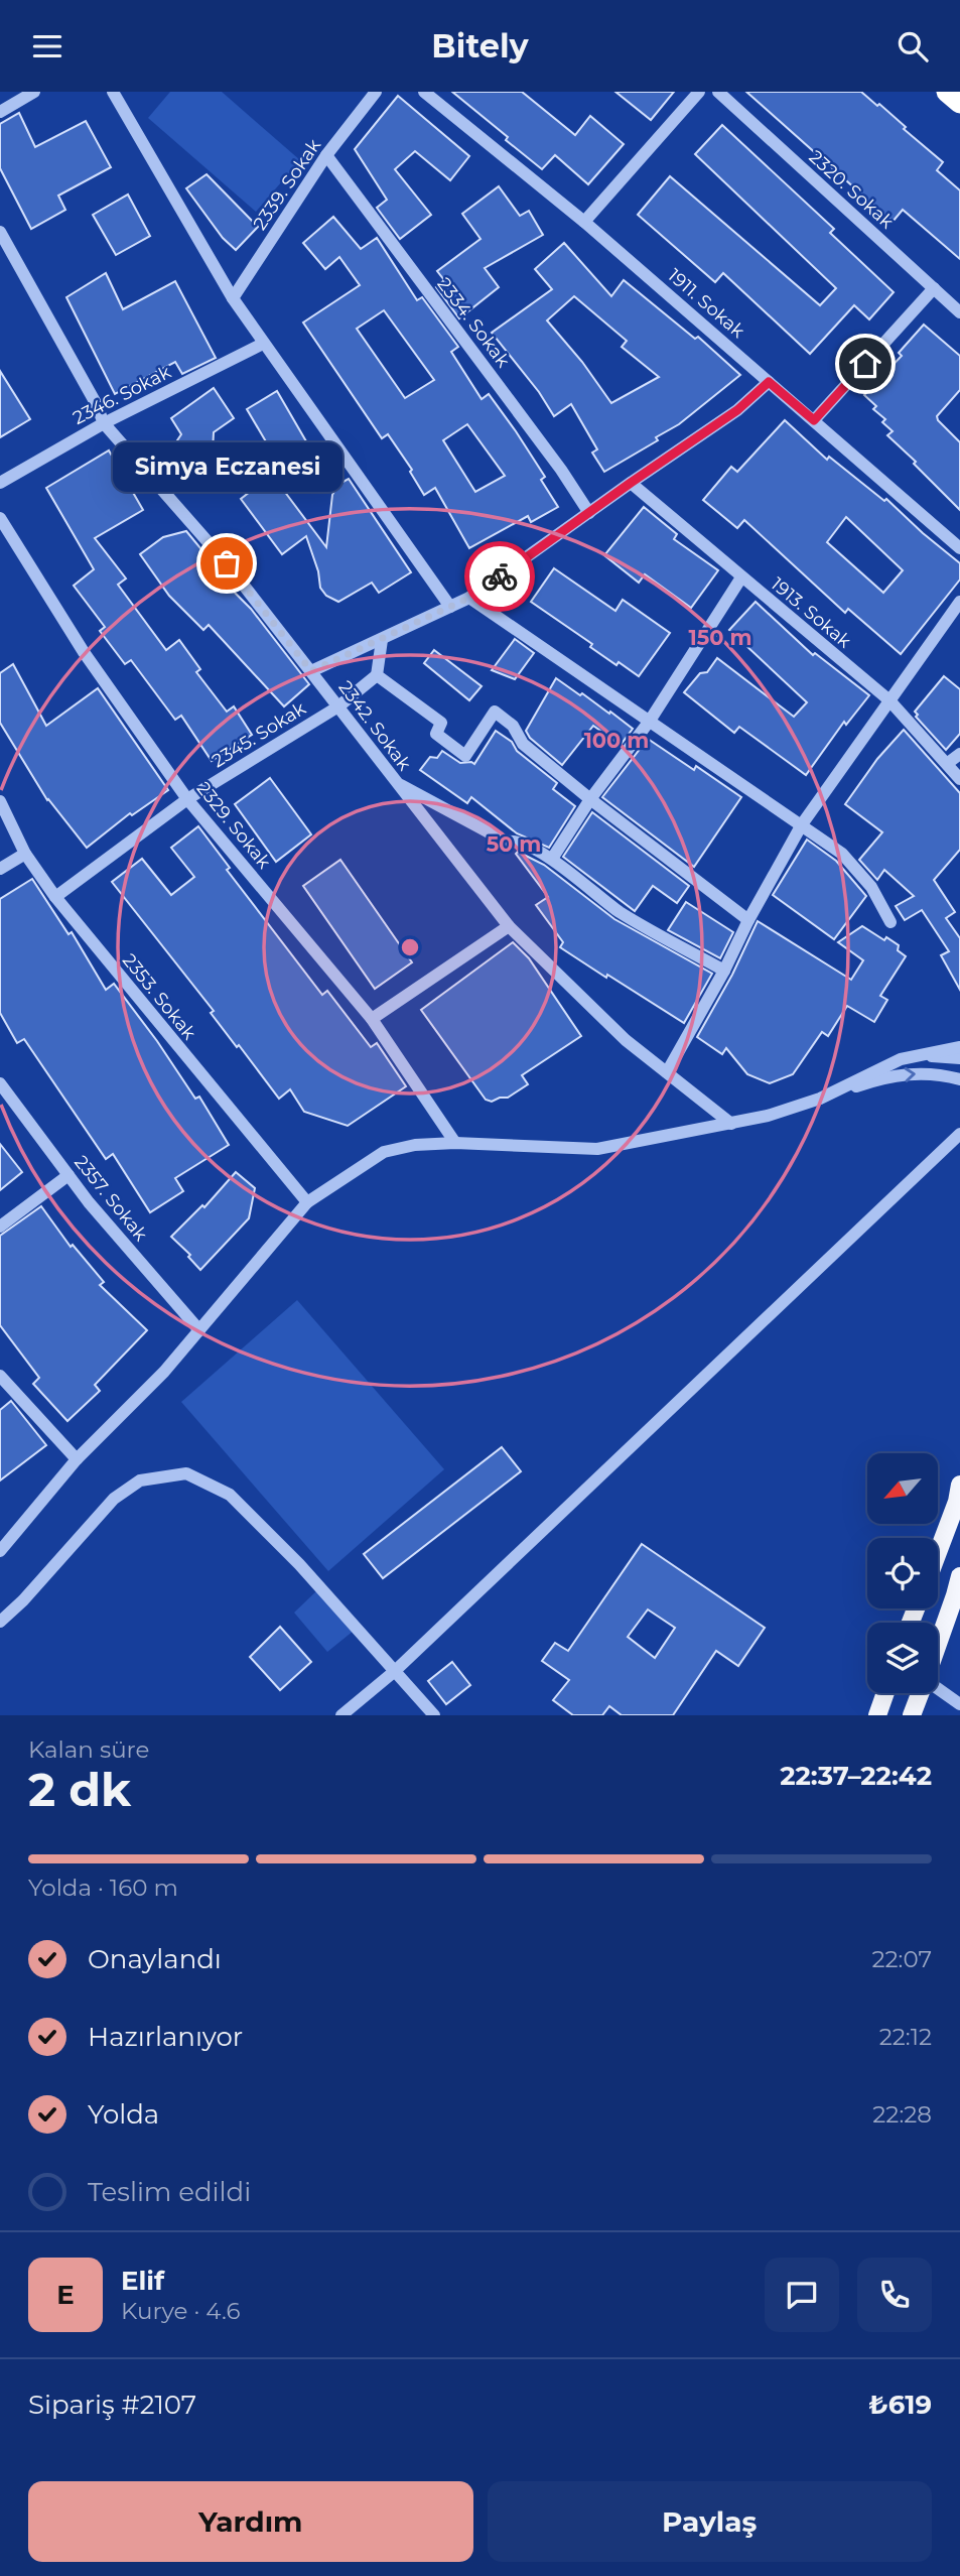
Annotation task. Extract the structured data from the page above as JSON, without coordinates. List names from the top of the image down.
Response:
{
  "streets": {
    "street": [
      "2339. Sokak",
      "2320. Sokak",
      "1911. Sokak",
      "2334. Sokak",
      "2346. Sokak",
      "1913. Sokak",
      "2342. Sokak",
      "2345. Sokak",
      "2329. Sokak",
      "2353. Sokak",
      "2357. Sokak"
    ]
  },
  "crossings": [
    ["2339. Sokak", "2334. Sokak"],
    ["2346. Sokak", "2342. Sokak"],
    ["2342. Sokak", "2345. Sokak"],
    ["2345. Sokak", "2329. Sokak"],
    ["2345. Sokak", "2353. Sokak"]
  ],
  "places": ["Simya Eczanesi"],
  "north": "bottom left",
  "page": {
    "header": "Bitely",
    "bubble": "Simya Eczanesi",
    "heading": ["2 dk", "Kalan süre", "22:37–22:42"],
    "panel": [
      "Elif",
      "Kurye · 4.6",
      "Sipariş #2107",
      "₺619"
    ],
    "bar": "Yolda · 160 m",
    "list": [
      ["Onaylandı", "22:07"],
      ["Hazırlanıyor", "22:12"],
      ["Yolda", "22:28"],
      "Teslim edildi"
    ],
    "round": "E",
    "buttons": ["Yardım", "Paylaş"]
  },
  "rings": ["150 m", "100 m", "50 m"]
}
